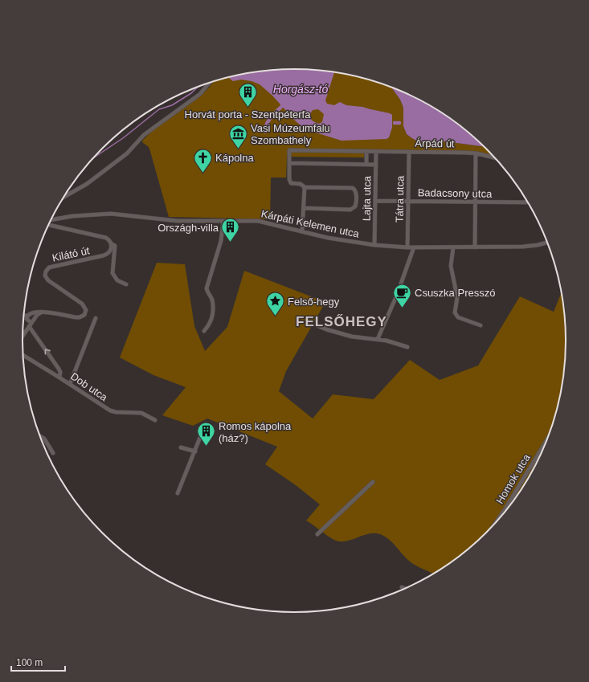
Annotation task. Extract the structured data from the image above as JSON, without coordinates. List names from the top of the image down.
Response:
{
  "streets": {
    "street": [
      "Árpád út",
      "Badacsony utca",
      "Lajta utca",
      "Tátra utca",
      "Kárpáti Kelemen utca",
      "Kilátó út",
      "Dob utca",
      "Homok utca"
    ]
  },
  "crossings": [
    ["Árpád út", "Lajta utca"],
    ["Árpád út", "Tátra utca"],
    ["Badacsony utca", "Lajta utca"],
    ["Badacsony utca", "Tátra utca"],
    ["Lajta utca", "Kárpáti Kelemen utca"],
    ["Tátra utca", "Kárpáti Kelemen utca"]
  ],
  "districts": ["FELSŐHEGY"],
  "water": ["Horgász-tó"],
  "places": {
    "building": ["Horvát porta - Szentpéterfa", "Országh-villa", "Romos kápolna (ház?)"],
    "museum": ["Vasi Múzeumfalu Szombathely"],
    "church": ["Kápolna"],
    "cafe": ["Csuszka Presszó"],
    "place": ["Felső-hegy"]
  },
  "scale_bar": "100 m"
}
